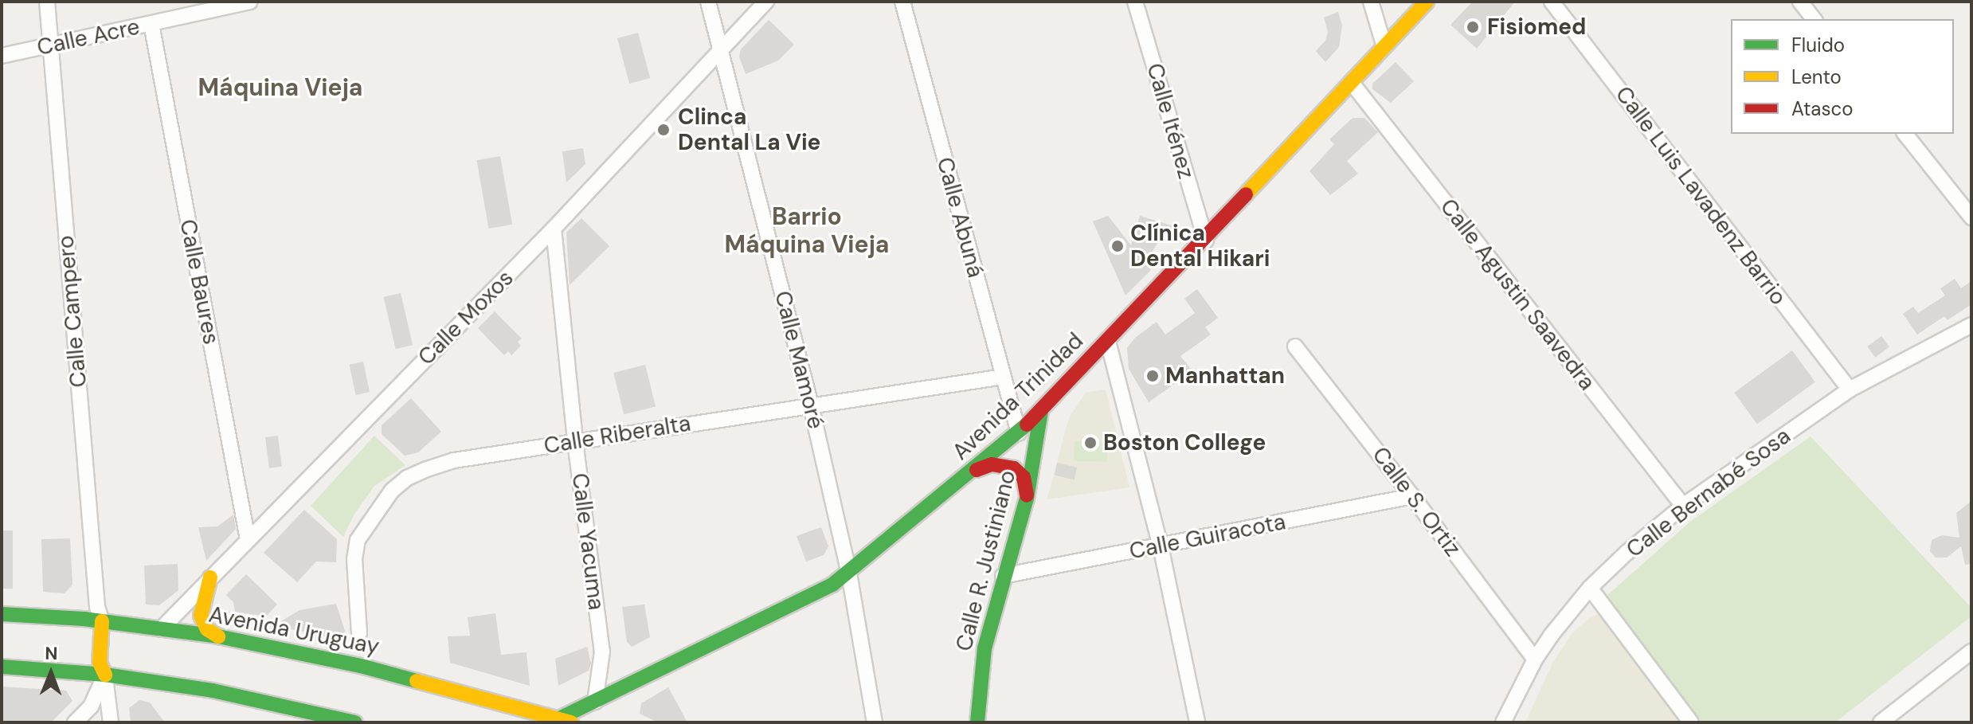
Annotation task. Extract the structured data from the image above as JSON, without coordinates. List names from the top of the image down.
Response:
{
  "streets": {
    "main road": ["Avenida Trinidad", "Calle R. Justiniano", "Avenida Uruguay"],
    "street": [
      "Calle Acre",
      "Calle Iténez",
      "Calle Luis Lavadenz Barrio",
      "Calle Abuná",
      "Calle Baures",
      "Calle Agustin Saavedra",
      "Calle Campero",
      "Calle Moxos",
      "Calle Mamoré",
      "Calle Riberalta",
      "Calle Bernabé Sosa",
      "Calle S. Ortiz",
      "Calle Guiracota",
      "Calle Yacuma"
    ]
  },
  "crossings": [
    ["Calle Acre", "Calle Baures"],
    ["Calle Acre", "Calle Campero"],
    ["Calle Iténez", "Avenida Trinidad"],
    ["Calle Luis Lavadenz Barrio", "Calle Bernabé Sosa"],
    ["Calle Abuná", "Avenida Trinidad"],
    ["Calle Abuná", "Calle Riberalta"],
    ["Calle Baures", "Calle Moxos"],
    ["Calle Agustin Saavedra", "Avenida Trinidad"],
    ["Calle Agustin Saavedra", "Calle Bernabé Sosa"],
    ["Calle Campero", "Avenida Uruguay"],
    ["Calle Moxos", "Calle Mamoré"],
    ["Calle Moxos", "Calle Yacuma"],
    ["Calle Moxos", "Avenida Uruguay"],
    ["Calle Mamoré", "Avenida Trinidad"],
    ["Calle Mamoré", "Calle Riberalta"],
    ["Avenida Trinidad", "Calle Yacuma"],
    ["Avenida Trinidad", "Calle R. Justiniano"],
    ["Avenida Trinidad", "Avenida Uruguay"],
    ["Calle Riberalta", "Calle Yacuma"],
    ["Calle Bernabé Sosa", "Calle S. Ortiz"],
    ["Calle S. Ortiz", "Calle Guiracota"],
    ["Calle Guiracota", "Calle R. Justiniano"]
  ],
  "districts": ["Máquina Vieja", "Barrio Máquina Vieja"],
  "places": [
    "Fisiomed",
    "Clinca Dental La Vie",
    "Clínica Dental Hikari",
    "Manhattan",
    "Boston College"
  ],
  "legend": ["Fluido", "Lento", "Atasco"],
  "north": "top"
}
